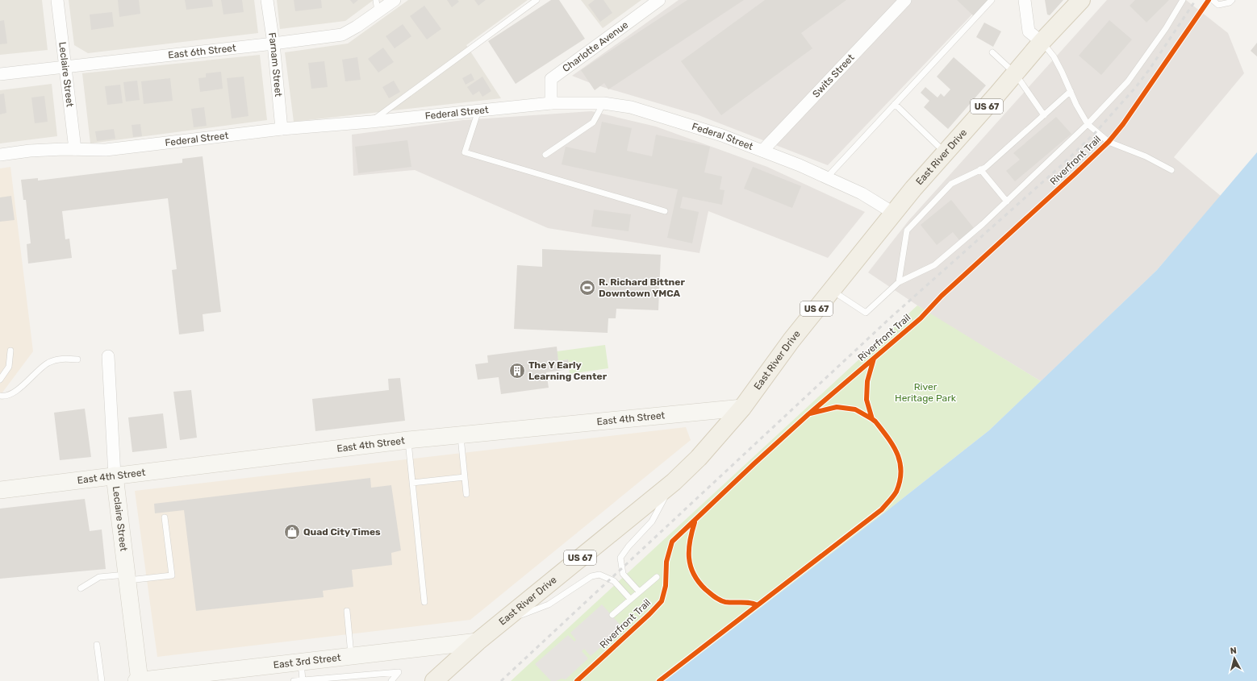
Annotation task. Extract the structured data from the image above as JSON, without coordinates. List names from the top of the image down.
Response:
{
  "streets": {
    "main road": [
      "Leclaire Street",
      "US 67",
      "East River Drive",
      "East 4th Street",
      "East 3rd Street"
    ],
    "street": [
      "Charlotte Avenue",
      "East 6th Street",
      "Farnam Street",
      "Swits Street",
      "Federal Street"
    ],
    "cycle path": ["Riverfront Trail"]
  },
  "crossings": [
    ["Charlotte Avenue", "Federal Street"],
    ["East 6th Street", "Farnam Street"],
    ["East 6th Street", "Leclaire Street"],
    ["Farnam Street", "Federal Street"],
    ["Leclaire Street", "Federal Street"],
    ["Leclaire Street", "East 4th Street"],
    ["Leclaire Street", "East 3rd Street"],
    ["Swits Street", "Federal Street"],
    ["Federal Street", "East River Drive"],
    ["East River Drive", "East 4th Street"],
    ["East River Drive", "East 3rd Street"]
  ],
  "parks": ["River Heritage Park"],
  "places": {
    "sports": ["R. Richard Bittner Downtown YMCA"],
    "building": ["The Y Early Learning Center"],
    "shop": ["Quad City Times"]
  },
  "north": "top"
}
